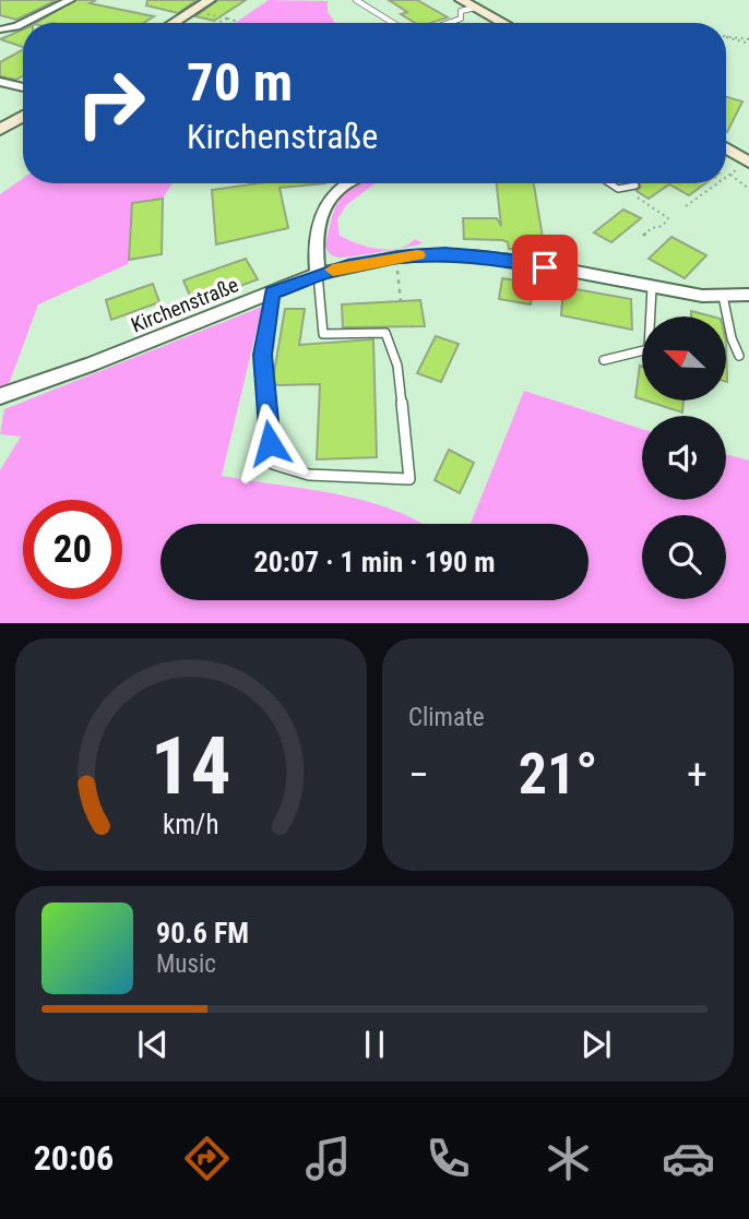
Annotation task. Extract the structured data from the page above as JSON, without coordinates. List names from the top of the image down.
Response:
{
  "streets": {
    "street": ["Kirchenstraße"]
  },
  "north": "top left",
  "page": {
    "turn": ["70 m", "Kirchenstraße"],
    "limit": "20",
    "trip": "20:07 · 1 min · 190 m",
    "tile": "Climate",
    "heat": ["−", "21°", "+"],
    "song": ["90.6 FM", "Music"],
    "tabs": "20:06",
    "gauge": ["14", "km/h"]
  }
}
